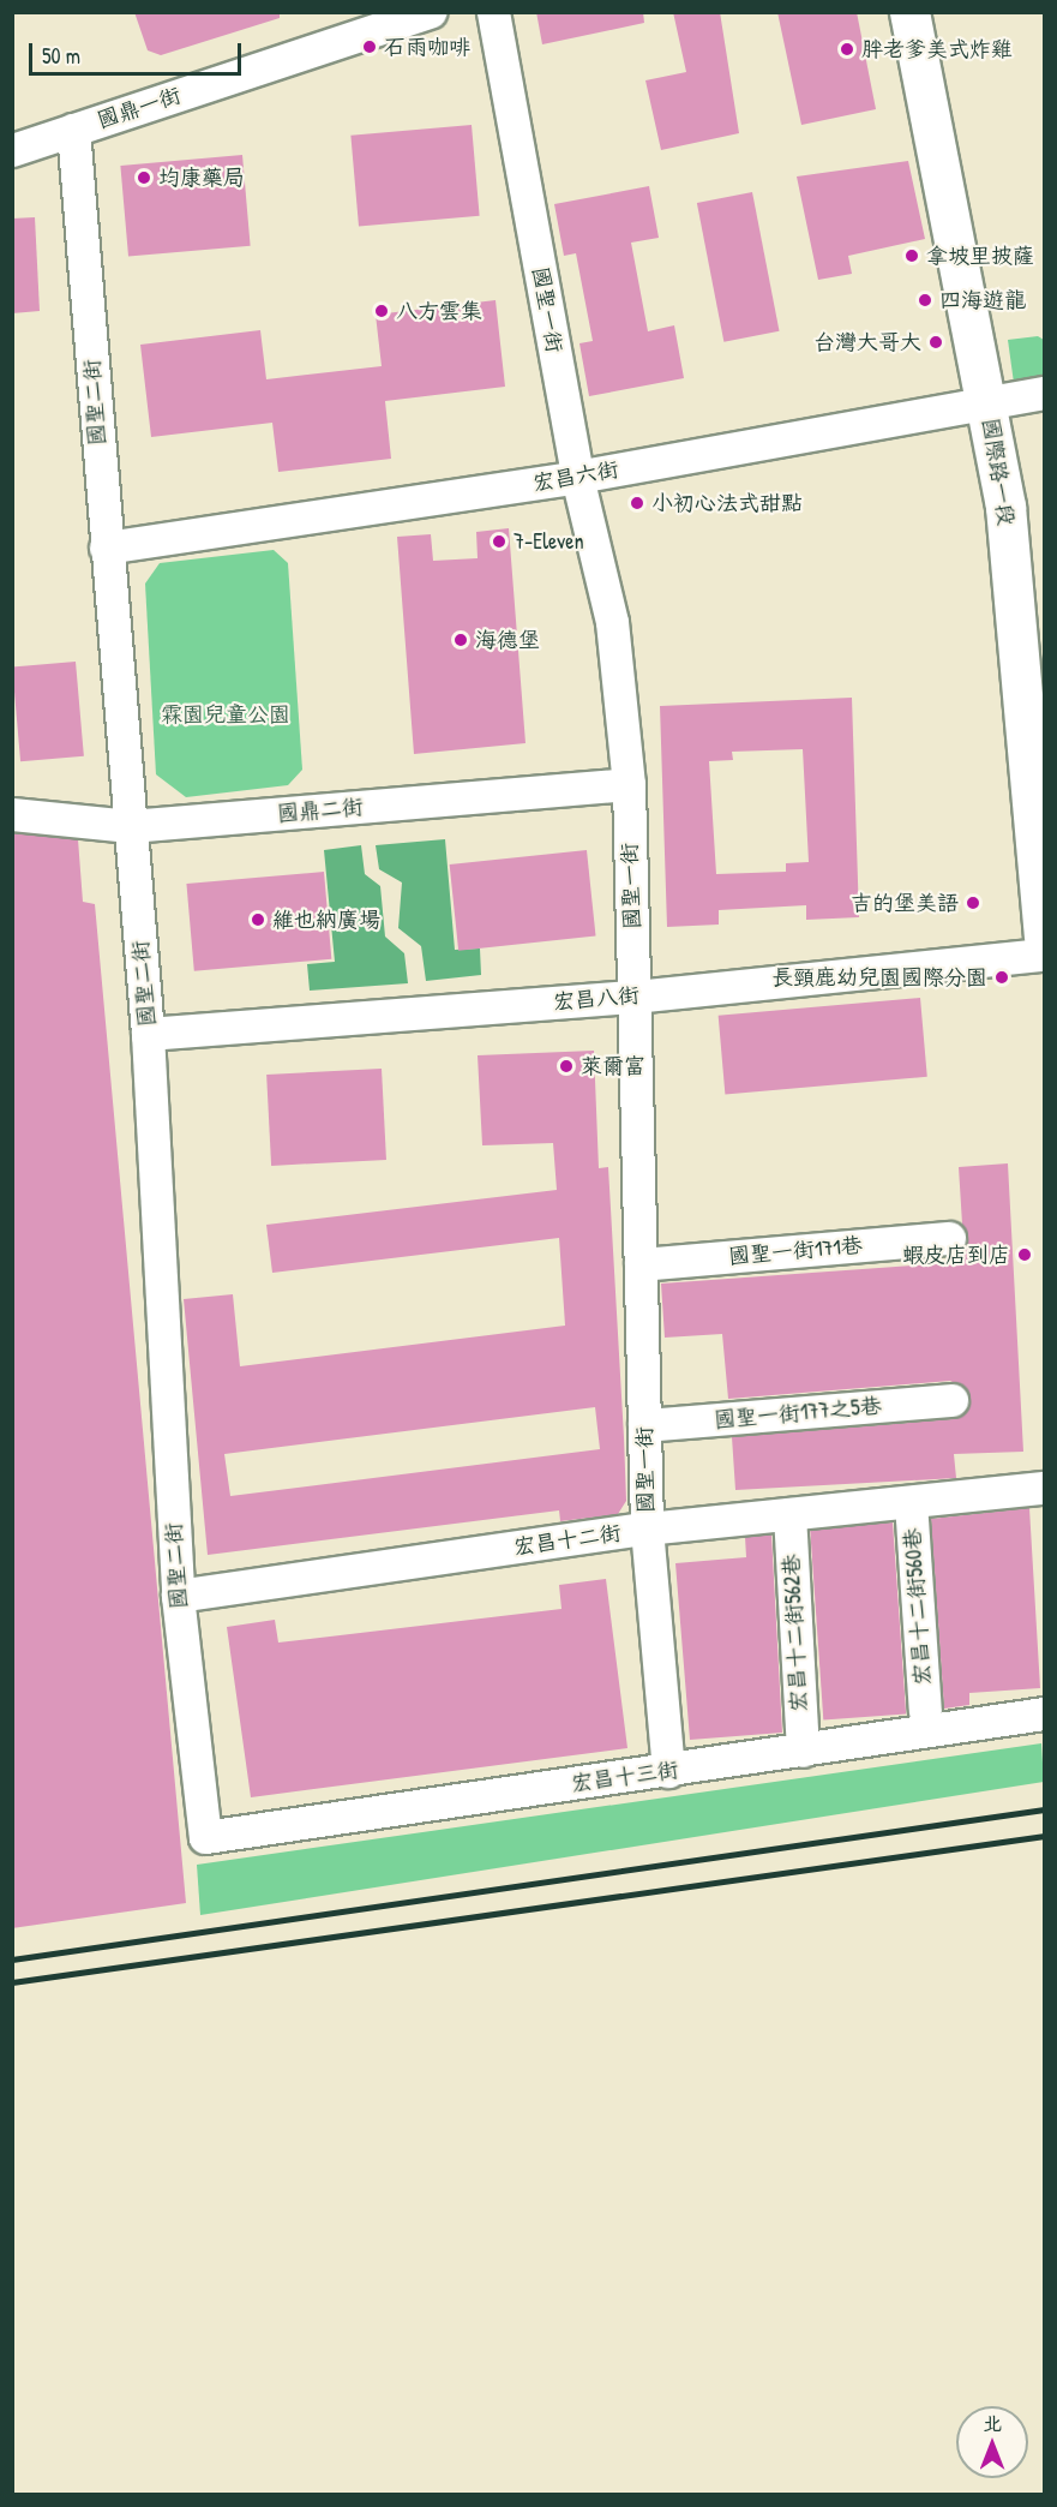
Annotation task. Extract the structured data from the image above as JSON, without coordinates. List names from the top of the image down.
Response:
{
  "streets": {
    "street": [
      "國鼎一街",
      "國聖一街",
      "國聖二街",
      "國際路一段",
      "宏昌六街",
      "國鼎二街",
      "宏昌八街",
      "國聖一街171巷",
      "國聖一街177之5巷",
      "宏昌十二街",
      "宏昌十二街560巷",
      "宏昌十二街562巷",
      "宏昌十三街"
    ]
  },
  "crossings": [
    ["國鼎一街", "國聖二街"],
    ["國聖一街", "宏昌六街"],
    ["國聖一街", "國鼎二街"],
    ["國聖一街", "宏昌八街"],
    ["國聖一街", "國聖一街171巷"],
    ["國聖一街", "國聖一街177之5巷"],
    ["國聖一街", "宏昌十二街"],
    ["國聖一街", "宏昌十三街"],
    ["國聖二街", "宏昌六街"],
    ["國聖二街", "國鼎二街"],
    ["國聖二街", "宏昌八街"],
    ["國聖二街", "宏昌十二街"],
    ["國聖二街", "宏昌十三街"],
    ["國際路一段", "宏昌六街"],
    ["宏昌十二街", "宏昌十二街560巷"],
    ["宏昌十二街", "宏昌十二街562巷"],
    ["宏昌十二街562巷", "宏昌十三街"]
  ],
  "parks": ["霖園兒童公園"],
  "places": [
    "石雨咖啡",
    "胖老爹美式炸雞",
    "均康藥局",
    "拿坡里披薩",
    "四海遊龍",
    "八方雲集",
    "台灣大哥大",
    "小初心法式甜點",
    "7-Eleven",
    "海德堡",
    "吉的堡美語",
    "維也納廣場",
    "長頸鹿幼兒園國際分園",
    "萊爾富",
    "蝦皮店到店"
  ],
  "scale_bar": "50 m",
  "north": "top"
}
